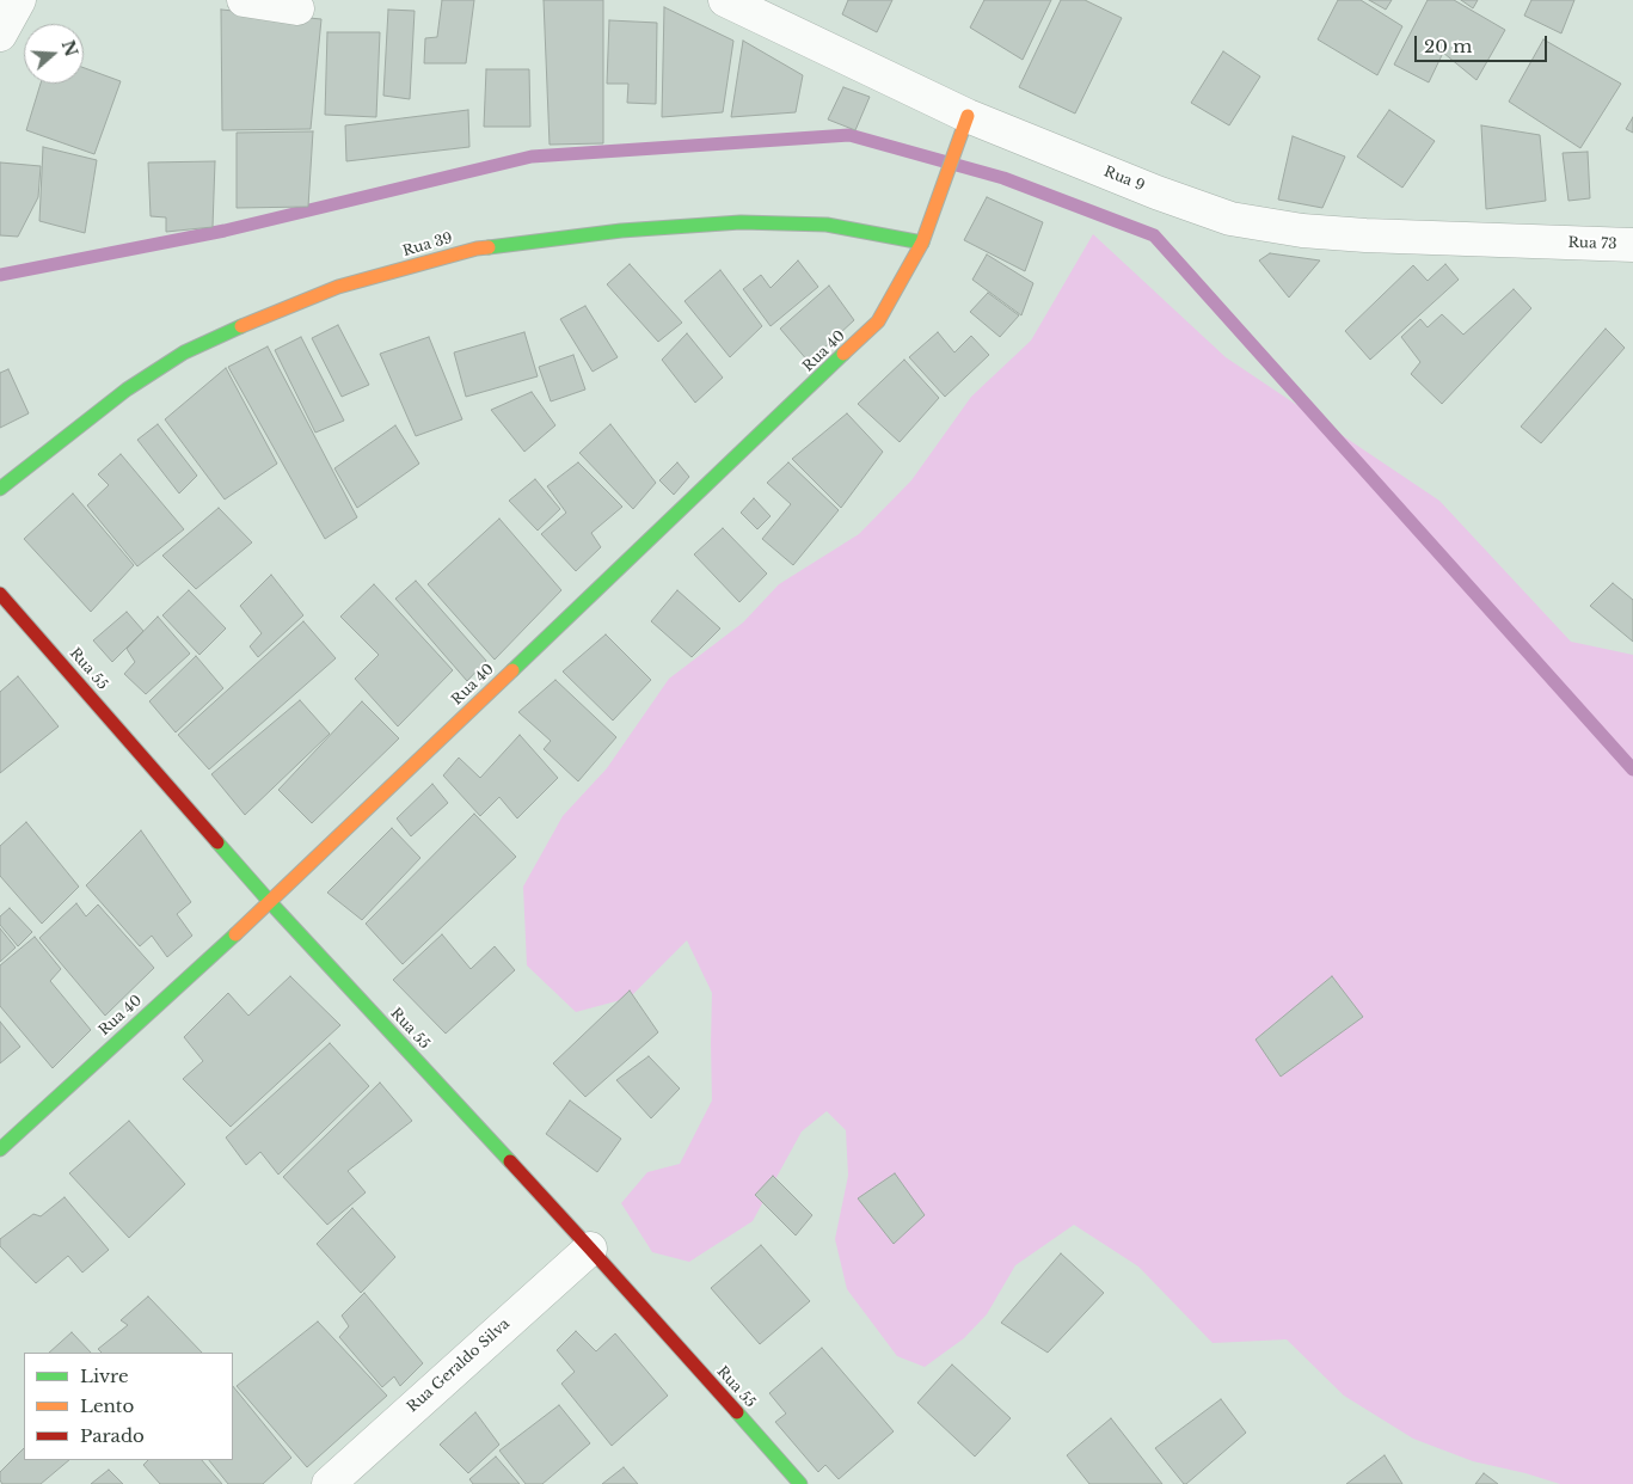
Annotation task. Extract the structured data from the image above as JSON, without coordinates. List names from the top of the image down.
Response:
{
  "streets": {
    "street": [
      "Rua 9",
      "Rua 73",
      "Rua 39",
      "Rua 40",
      "Rua 55",
      "Rua Geraldo Silva"
    ]
  },
  "crossings": [
    ["Rua 9", "Rua 73"],
    ["Rua 9", "Rua 40"],
    ["Rua 39", "Rua 40"],
    ["Rua 40", "Rua 55"],
    ["Rua 55", "Rua Geraldo Silva"]
  ],
  "legend": ["Livre", "Lento", "Parado"],
  "scale_bar": "20 m",
  "north": "right"
}
